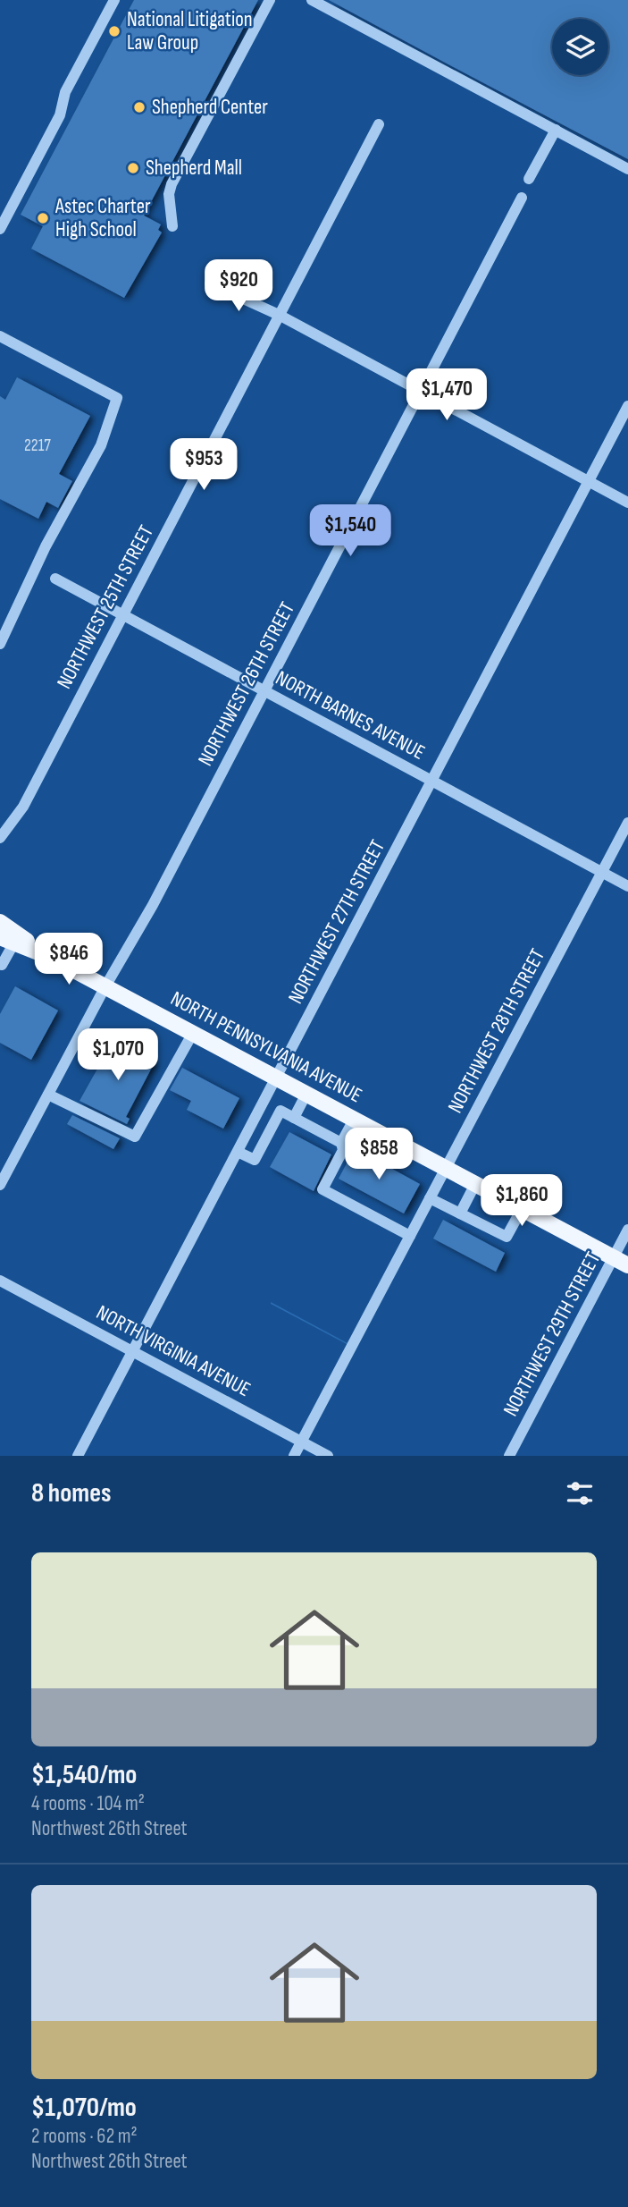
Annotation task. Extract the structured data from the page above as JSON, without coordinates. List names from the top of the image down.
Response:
{
  "streets": {
    "main road": ["NORTH PENNSYLVANIA AVENUE"],
    "street": [
      "NORTHWEST 25TH STREET",
      "NORTHWEST 26TH STREET",
      "NORTH BARNES AVENUE",
      "NORTHWEST 27TH STREET",
      "NORTHWEST 28TH STREET",
      "NORTHWEST 29TH STREET",
      "NORTH VIRGINIA AVENUE"
    ]
  },
  "crossings": [
    ["NORTHWEST 25TH STREET", "NORTH BARNES AVENUE"],
    ["NORTHWEST 26TH STREET", "NORTH BARNES AVENUE"],
    ["NORTHWEST 26TH STREET", "NORTH PENNSYLVANIA AVENUE"],
    ["NORTH BARNES AVENUE", "NORTHWEST 27TH STREET"],
    ["NORTH BARNES AVENUE", "NORTHWEST 28TH STREET"],
    ["NORTHWEST 27TH STREET", "NORTH PENNSYLVANIA AVENUE"],
    ["NORTHWEST 27TH STREET", "NORTH VIRGINIA AVENUE"],
    ["NORTHWEST 28TH STREET", "NORTH PENNSYLVANIA AVENUE"],
    ["NORTHWEST 28TH STREET", "NORTH VIRGINIA AVENUE"],
    ["NORTH PENNSYLVANIA AVENUE", "NORTHWEST 29TH STREET"]
  ],
  "places": [
    "National Litigation Law Group",
    "Shepherd Center",
    "Shepherd Mall",
    "Astec Charter High School"
  ],
  "house_numbers": ["2217"],
  "page": {
    "price": [
      "$920",
      "$1,470",
      "$953",
      "$1,540",
      "$846",
      "$1,070",
      "$858",
      "$1,860"
    ],
    "heading": "8 homes",
    "list": [
      {
        "name": "$1,540/mo",
        "note": "4 rooms · 104 m² · Northwest 26th Street"
      },
      {
        "name": "$1,070/mo",
        "note": "2 rooms · 62 m² · Northwest 26th Street"
      }
    ]
  }
}
